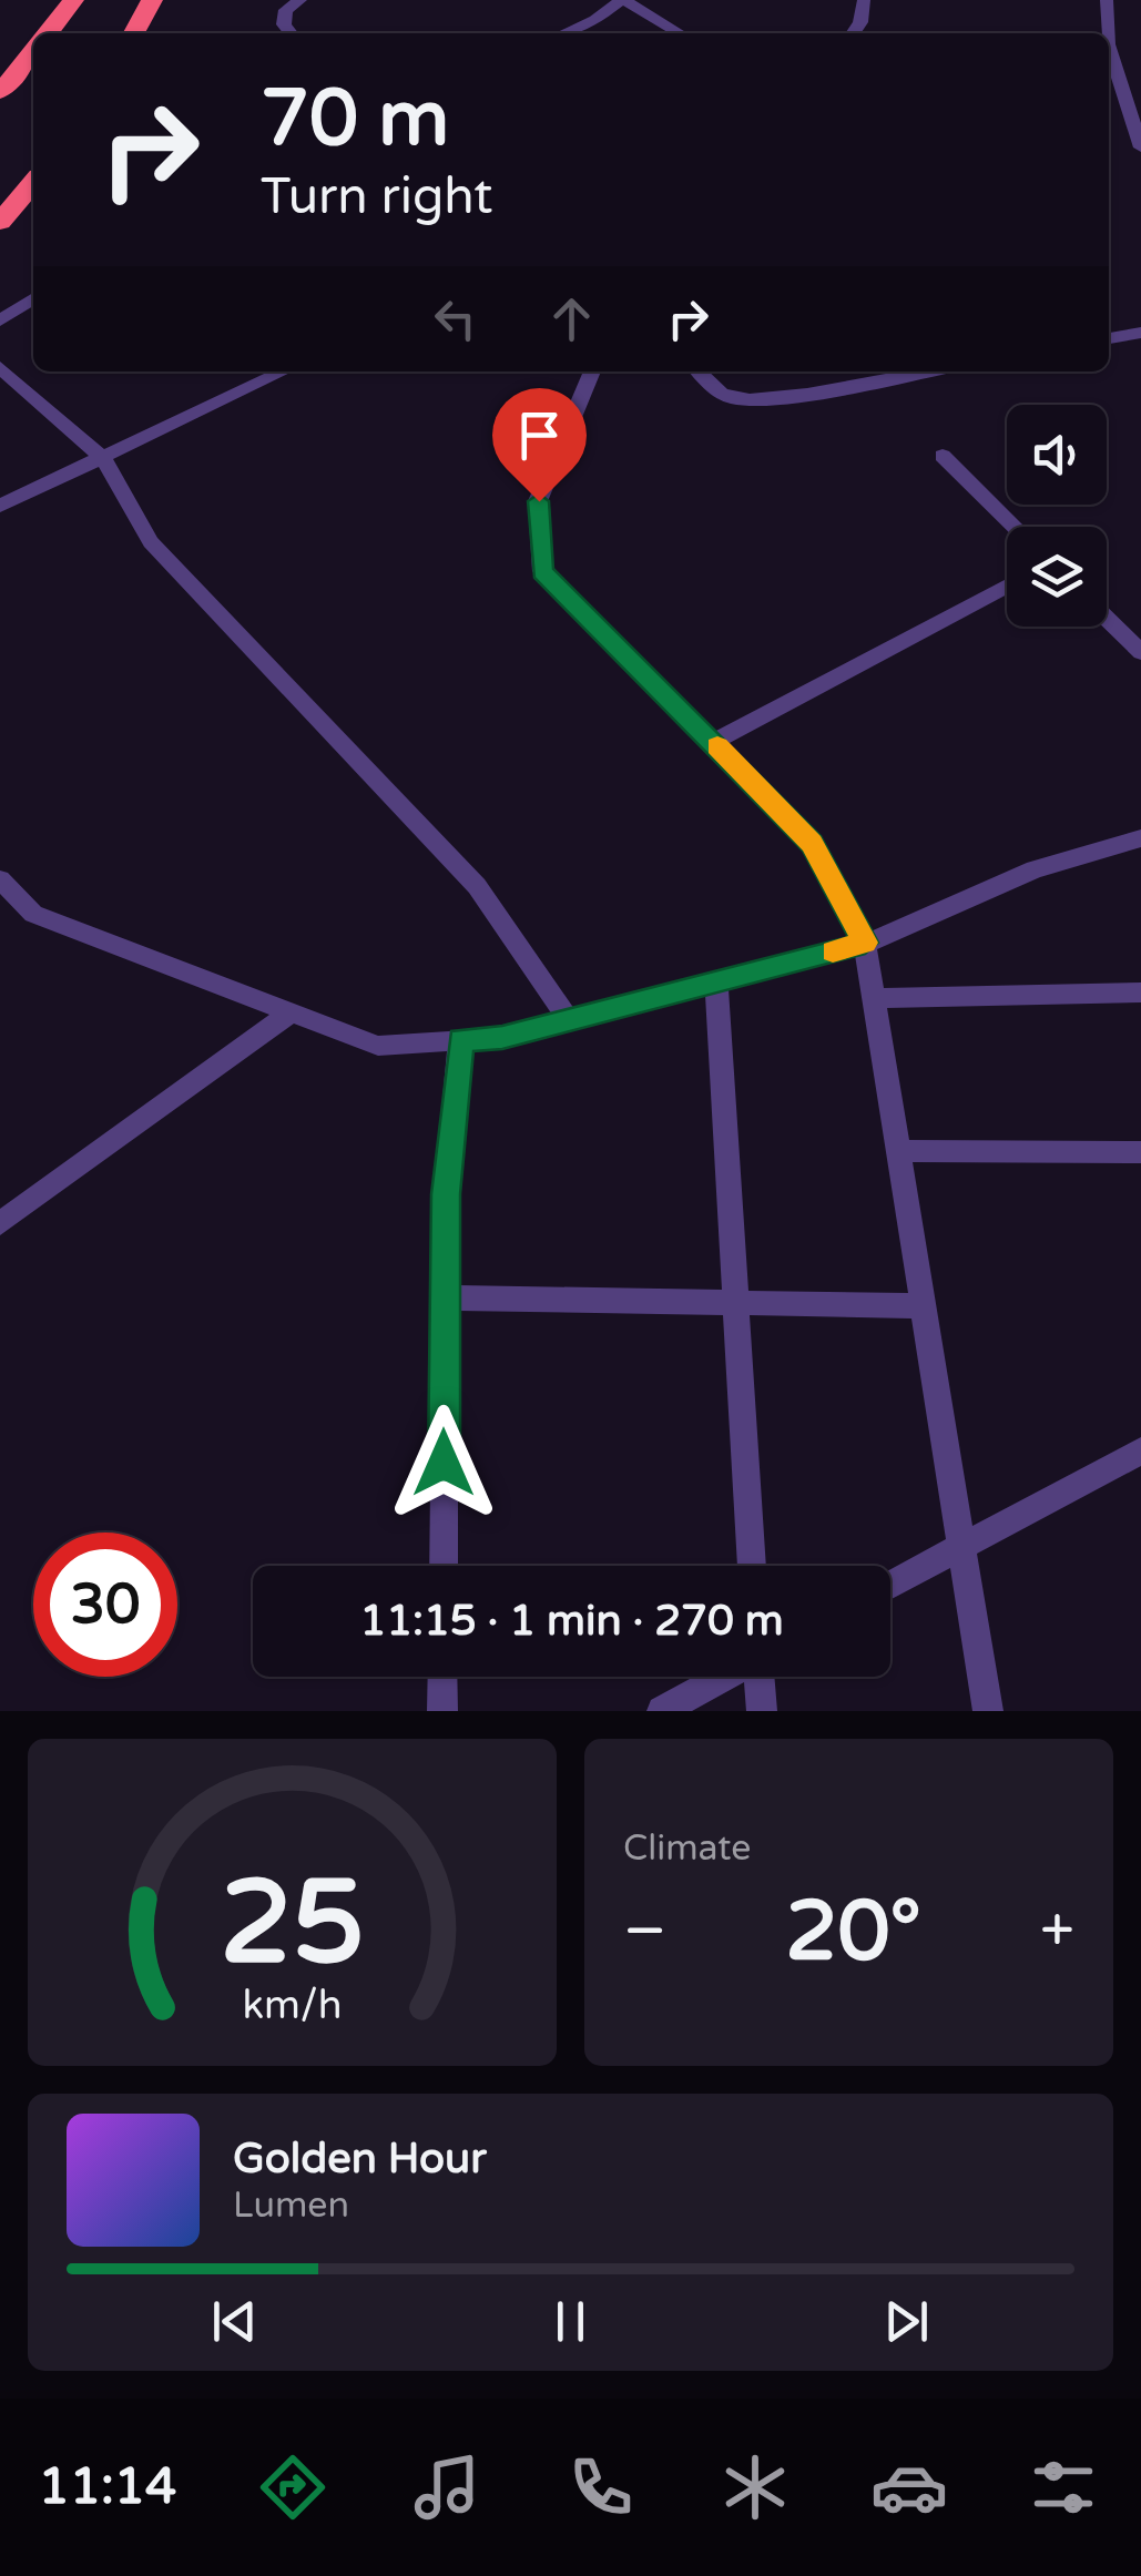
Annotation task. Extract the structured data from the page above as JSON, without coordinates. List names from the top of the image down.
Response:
{
  "page": {
    "turn": ["70 m", "Turn right"],
    "limit": "30",
    "trip": "11:15 · 1 min · 270 m",
    "tile": "Climate",
    "heat": ["−", "20°", "+"],
    "song": ["Golden Hour", "Lumen"],
    "tabs": "11:14",
    "gauge": ["25", "km/h"]
  }
}
